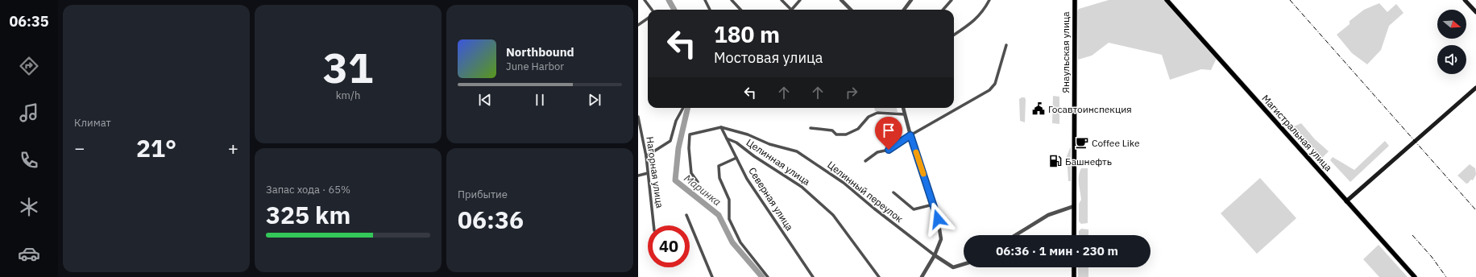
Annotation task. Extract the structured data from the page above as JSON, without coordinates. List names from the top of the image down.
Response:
{
  "streets": {
    "main road": ["Янаульская улица", "Магистральная улица"],
    "street": [
      "Целинная улица",
      "Нагорная улица",
      "Целинный переулок",
      "Северная улица"
    ]
  },
  "crossings": [
    ["Целинная улица", "Северная улица"],
    ["Целинный переулок", "Северная улица"]
  ],
  "water": ["Маринка"],
  "places": {
    "public building": ["Госавтоинспекция"],
    "cafe": ["Coffee Like"],
    "fuel station": ["Башнефть"]
  },
  "north": "right",
  "page": {
    "tabs": "06:35",
    "tile": [
      "Климат",
      ["31", "km/h"],
      ["Запас хода · 65%", "325 km"],
      ["Прибытие", "06:36"]
    ],
    "turn": ["180 m", "Мостовая улица"],
    "song": ["Northbound", "June Harbor"],
    "heat": ["−", "21°", "+"],
    "limit": "40",
    "trip": "06:36 · 1 мин · 230 m"
  }
}
